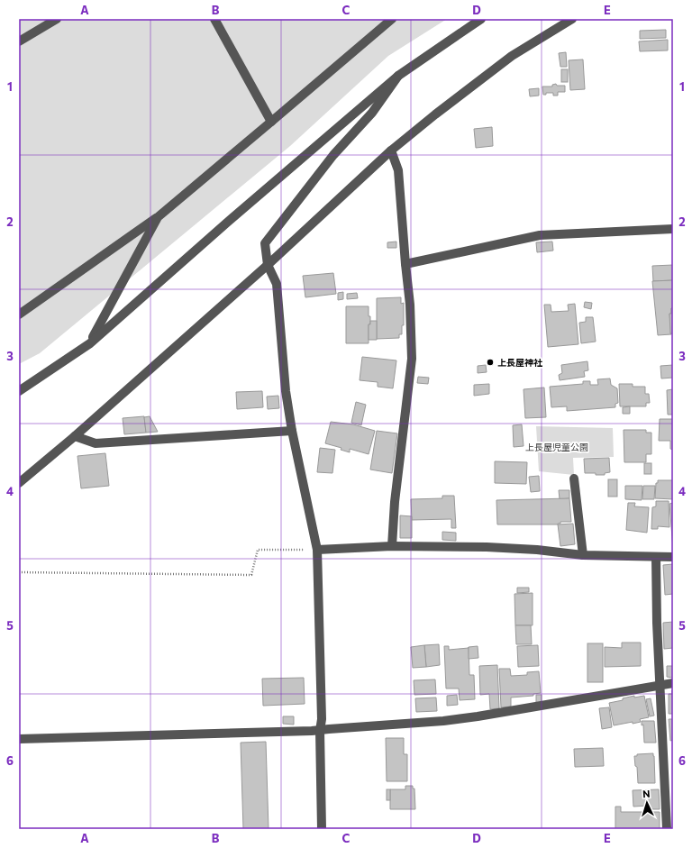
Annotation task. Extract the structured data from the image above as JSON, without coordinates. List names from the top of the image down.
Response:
{
  "parks": ["上長屋児童公園"],
  "places": ["上長屋神社"],
  "north": "top",
  "grid": {
    "columns": [
      "A",
      "B",
      "C",
      "D",
      "E"
    ],
    "rows": [
      "1",
      "2",
      "3",
      "4",
      "5",
      "6"
    ]
  }
}
